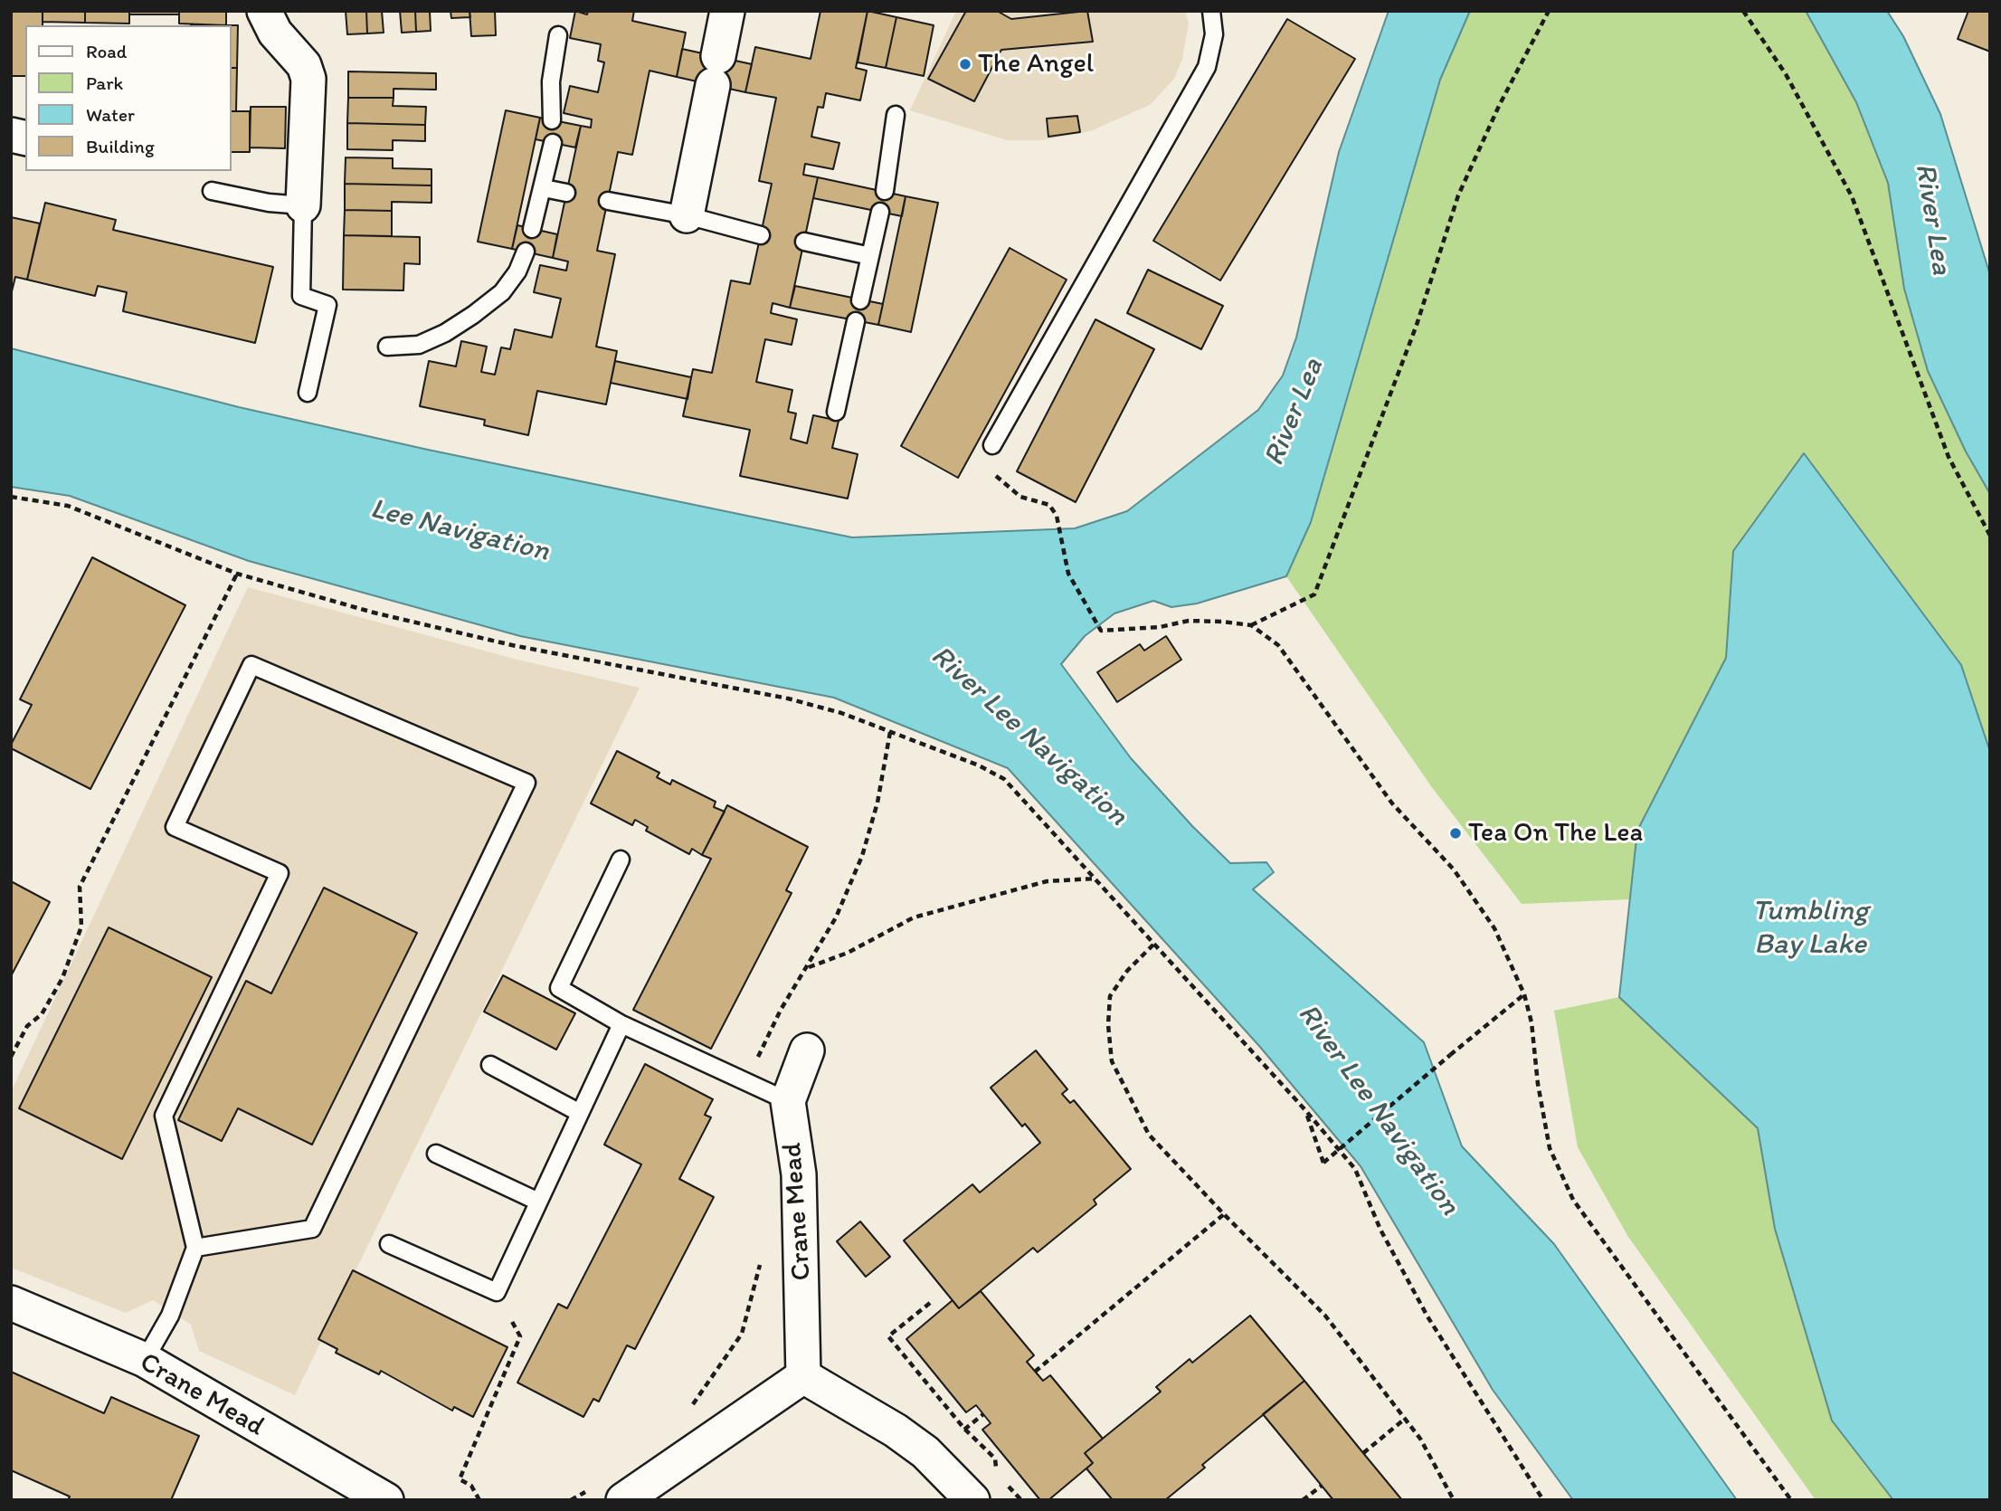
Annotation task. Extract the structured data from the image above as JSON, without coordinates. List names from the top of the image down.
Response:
{
  "streets": {
    "street": ["Crane Mead"]
  },
  "water": [
    "River Lea",
    "Lee Navigation",
    "River Lee Navigation",
    "Tumbling Bay Lake"
  ],
  "places": ["The Angel", "Tea On The Lea"],
  "legend": [
    "Road",
    "Park",
    "Water",
    "Building"
  ]
}
